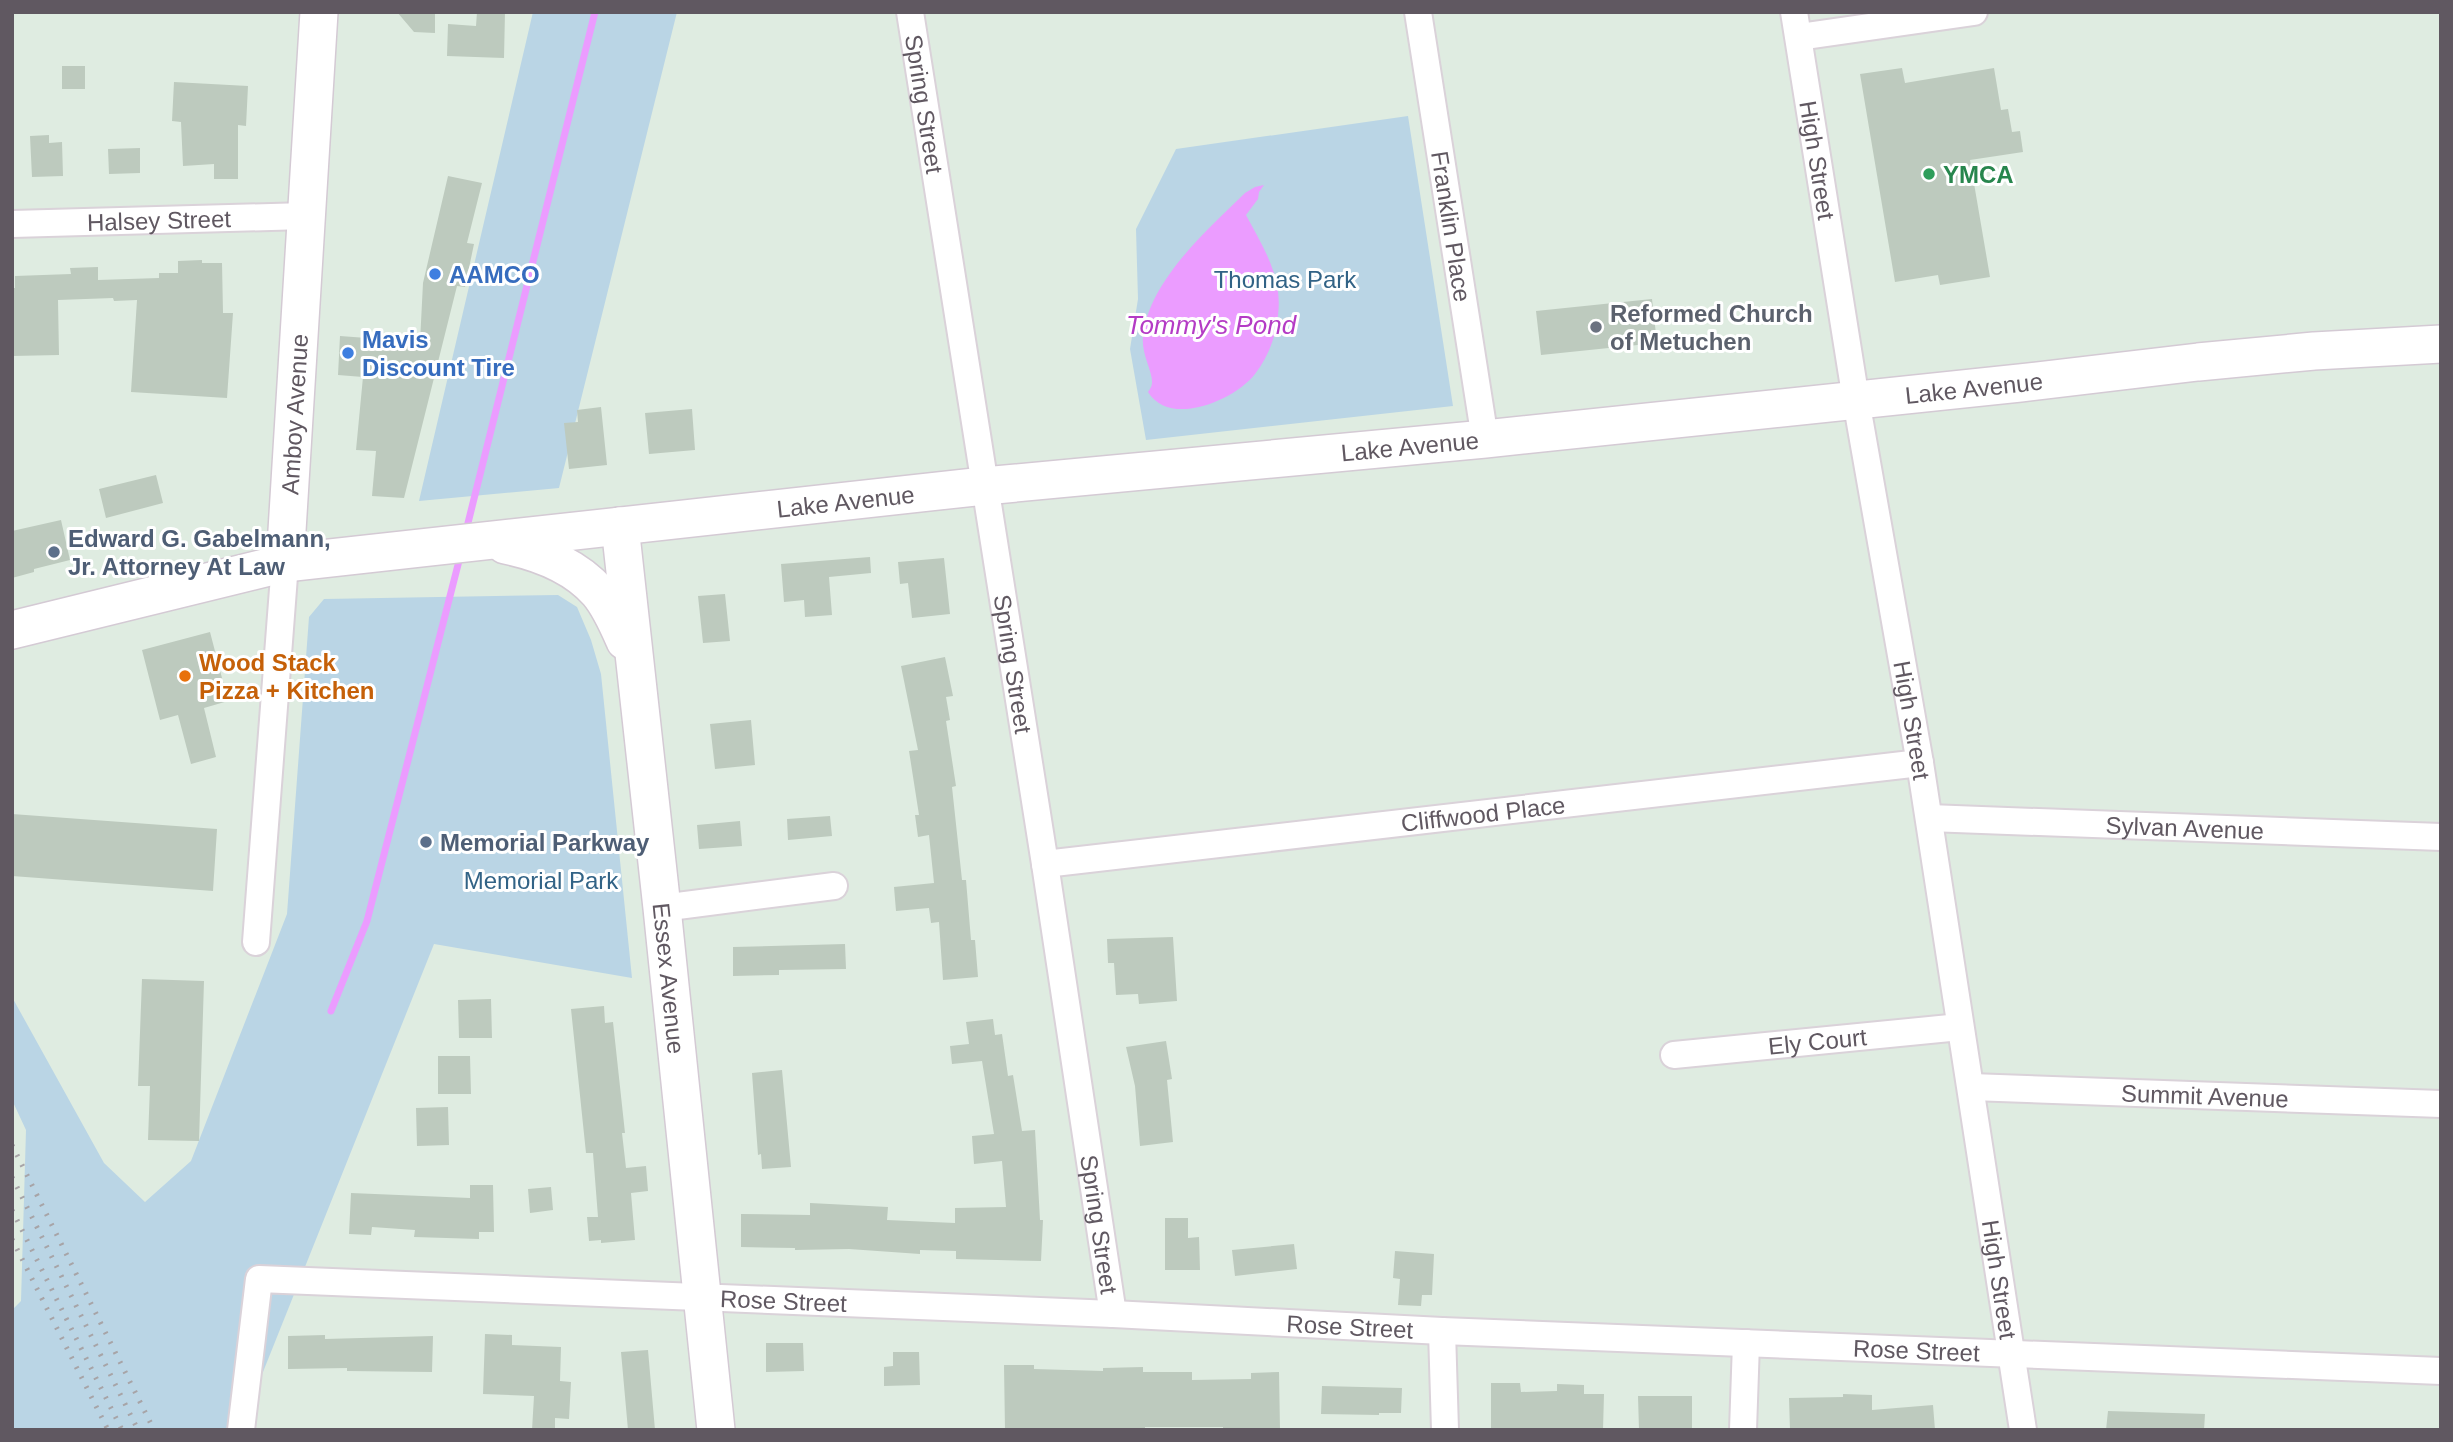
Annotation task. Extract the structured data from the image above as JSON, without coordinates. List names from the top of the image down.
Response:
{
  "streets": {
    "street": [
      "Spring Street",
      "High Street",
      "Halsey Street",
      "Franklin Place",
      "Lake Avenue",
      "Amboy Avenue",
      "Cliffwood Place",
      "Sylvan Avenue",
      "Essex Avenue",
      "Ely Court",
      "Summit Avenue",
      "Rose Street"
    ]
  },
  "crossings": [
    ["Spring Street", "Lake Avenue"],
    ["Spring Street", "Cliffwood Place"],
    ["Spring Street", "Rose Street"],
    ["High Street", "Lake Avenue"],
    ["High Street", "Cliffwood Place"],
    ["High Street", "Sylvan Avenue"],
    ["High Street", "Ely Court"],
    ["High Street", "Summit Avenue"],
    ["High Street", "Rose Street"],
    ["Halsey Street", "Amboy Avenue"],
    ["Franklin Place", "Lake Avenue"],
    ["Lake Avenue", "Amboy Avenue"],
    ["Lake Avenue", "Essex Avenue"],
    ["Essex Avenue", "Rose Street"]
  ],
  "water": ["Tommy's Pond"],
  "parks": ["Thomas Park", "Memorial Park"],
  "places": [
    "YMCA",
    "AAMCO",
    "Reformed Church of Metuchen",
    "Mavis Discount Tire",
    "Edward G. Gabelmann, Jr. Attorney At Law",
    "Wood Stack Pizza + Kitchen",
    "Memorial Parkway"
  ]
}
